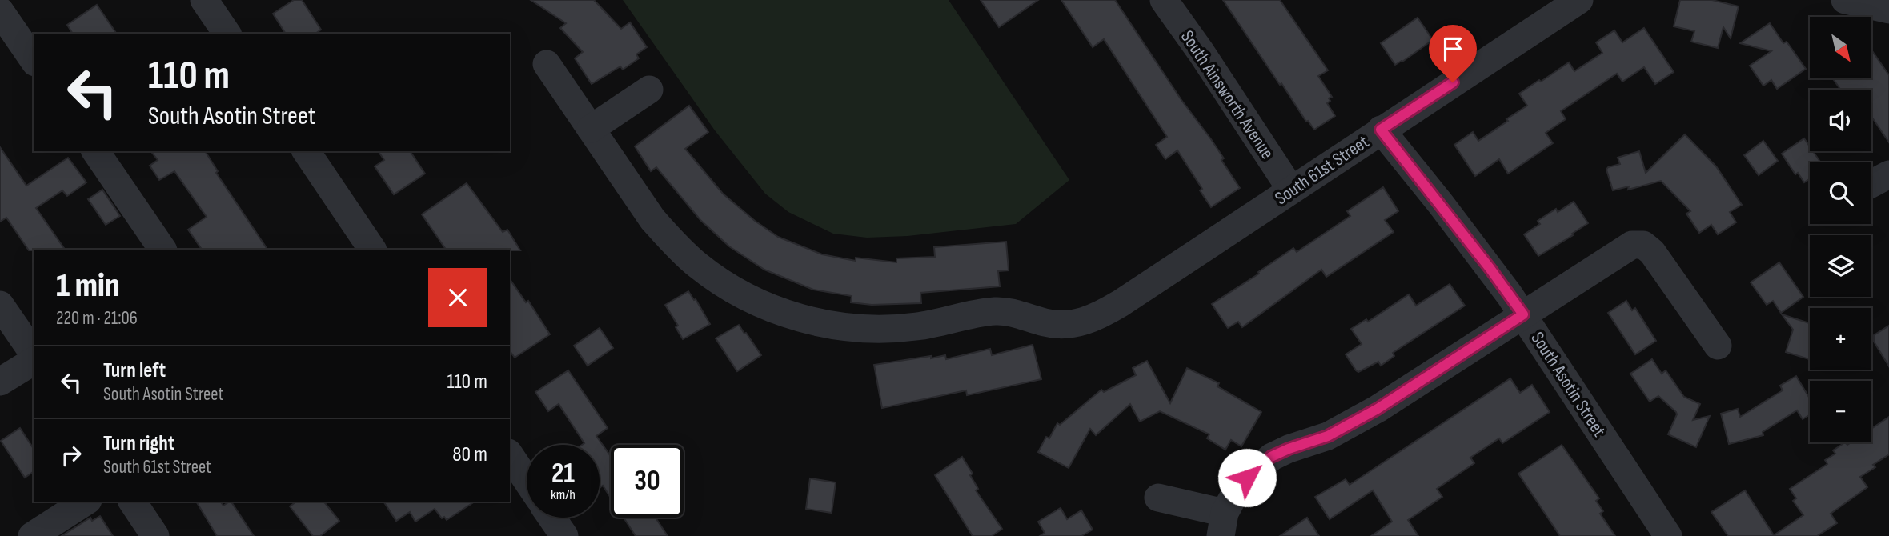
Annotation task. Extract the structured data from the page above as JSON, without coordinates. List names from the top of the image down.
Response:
{
  "streets": {
    "street": ["South Ainsworth Avenue", "South 61st Street", "South Asotin Street"]
  },
  "crossings": [
    ["South Ainsworth Avenue", "South 61st Street"],
    ["South 61st Street", "South Asotin Street"]
  ],
  "north": "bottom right",
  "page": {
    "map_buttons": ["+", "−"],
    "turn": ["110 m", "South Asotin Street"],
    "heading": ["1 min", "220 m · 21:06"],
    "list": [
      {
        "name": "Turn left",
        "note": "South Asotin Street",
        "value": "110 m"
      },
      {
        "name": "Turn right",
        "note": "South 61st Street",
        "value": "80 m"
      }
    ],
    "speed": "21 km/h",
    "limit": "30"
  }
}
